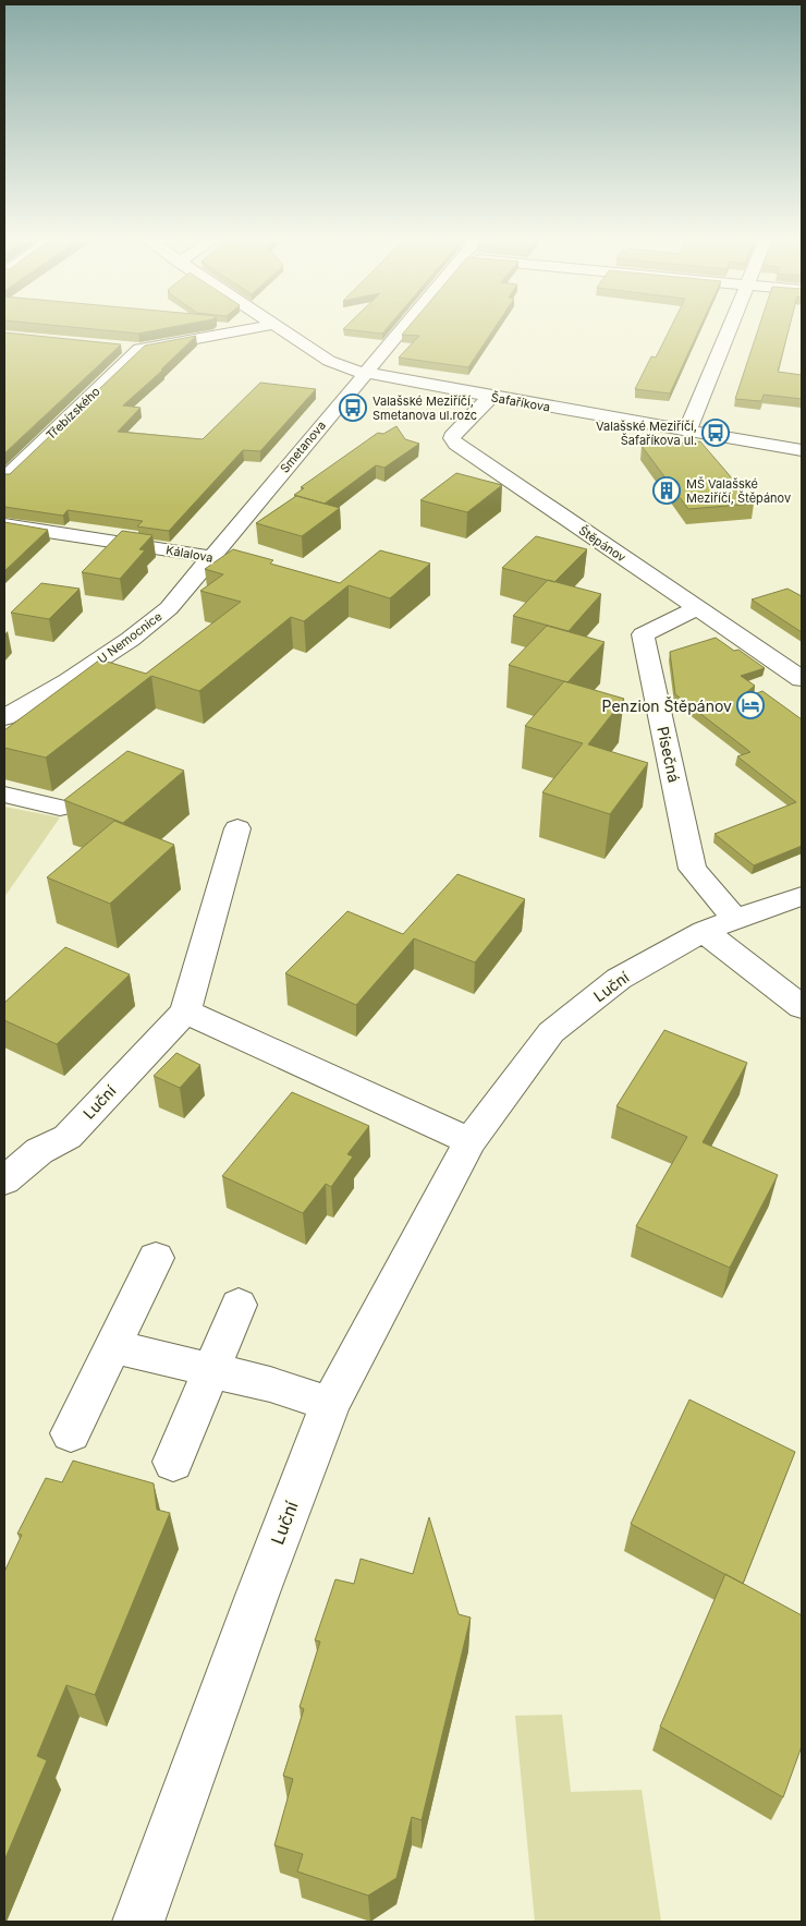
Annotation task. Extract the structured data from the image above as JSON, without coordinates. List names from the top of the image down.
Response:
{
  "streets": {
    "street": [
      "Šafaříkova",
      "Třebízského",
      "Smetanova",
      "Štěpánov",
      "Kálalova",
      "U Nemocnice",
      "Písečná",
      "Luční"
    ]
  },
  "crossings": [
    ["Šafaříkova", "Smetanova"],
    ["Šafaříkova", "Štěpánov"],
    ["Smetanova", "Kálalova"],
    ["Smetanova", "U Nemocnice"],
    ["Štěpánov", "Písečná"],
    ["Kálalova", "U Nemocnice"],
    ["Písečná", "Luční"]
  ],
  "places": {
    "bus stop": ["Valašské Meziříčí, Smetanova ul.rozc", "Valašské Meziříčí, Šafaříkova ul."],
    "building": ["MŠ Valašské Meziříčí, Štěpánov"],
    "hotel": ["Penzion Štěpánov"]
  }
}
